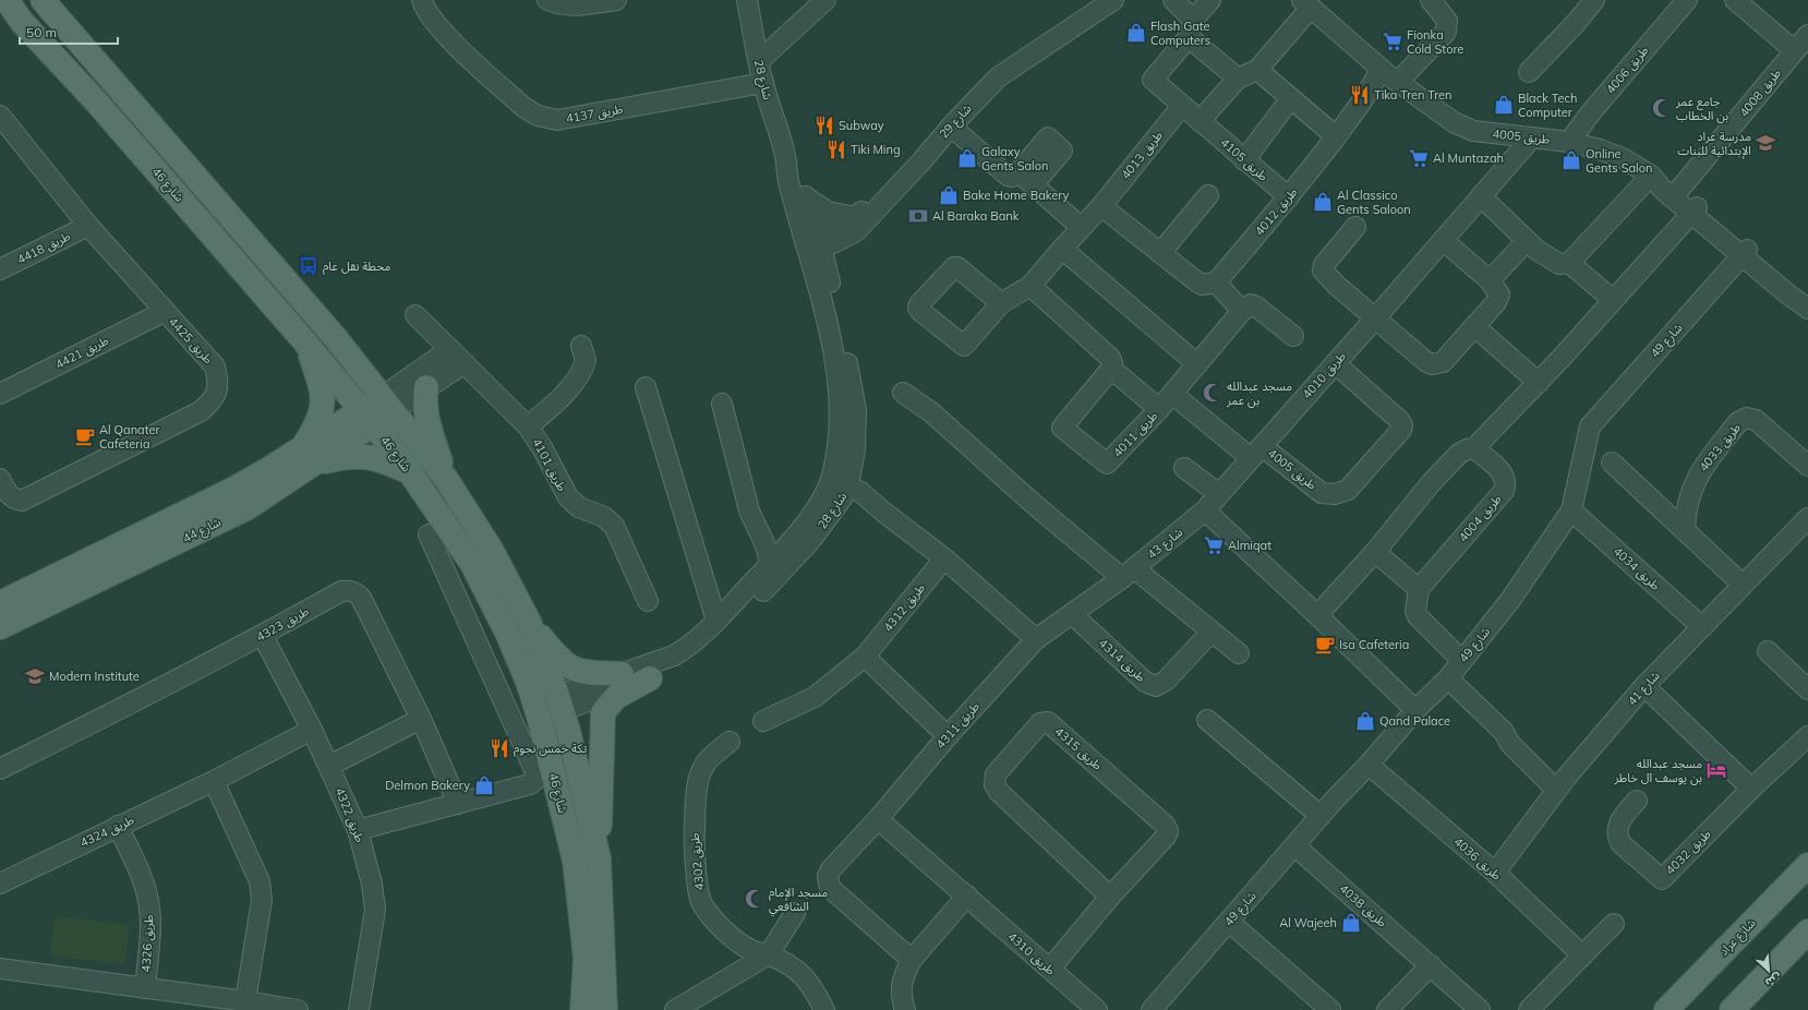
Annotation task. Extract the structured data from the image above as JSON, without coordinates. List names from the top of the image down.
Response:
{
  "streets": {
    "main road": ["شارع 46", "شارع 44", "شارع عراد"],
    "street": [
      "طريق 4006",
      "شارع 28",
      "طريق 4008",
      "طريق 4137",
      "شارع 29",
      "طريق 4005",
      "طريق 4013",
      "طريق 4105",
      "طريق 4012",
      "طريق 4418",
      "طريق 4425",
      "شارع 49",
      "طريق 4421",
      "طريق 4010",
      "طريق 4011",
      "طريق 4033",
      "طريق 4101",
      "طريق 4004",
      "شارع 43",
      "طريق 4034",
      "طريق 4312",
      "طريق 4323",
      "طريق 4314",
      "شارع 41",
      "طريق 4311",
      "طريق 4315",
      "طريق 4322",
      "طريق 4324",
      "طريق 4032",
      "طريق 4036",
      "طريق 4302",
      "طريق 4038",
      "طريق 4326",
      "طريق 4310"
    ]
  },
  "crossings": [
    ["طريق 4006", "طريق 4005"],
    ["شارع 28", "طريق 4137"],
    ["شارع 28", "شارع 29"],
    ["شارع 28", "شارع 46"],
    ["طريق 4008", "طريق 4005"],
    ["طريق 4005", "طريق 4012"],
    ["طريق 4005", "شارع 49"],
    ["طريق 4005", "طريق 4010"],
    ["طريق 4013", "طريق 4105"],
    ["طريق 4013", "طريق 4011"],
    ["طريق 4105", "طريق 4012"],
    ["شارع 46", "شارع 44"],
    ["طريق 4418", "طريق 4425"],
    ["طريق 4425", "طريق 4421"],
    ["شارع 49", "طريق 4034"],
    ["شارع 49", "طريق 4036"],
    ["شارع 49", "طريق 4038"],
    ["طريق 4010", "شارع 43"],
    ["شارع 43", "طريق 4311"],
    ["طريق 4034", "شارع 41"],
    ["طريق 4323", "طريق 4322"],
    ["طريق 4314", "طريق 4311"],
    ["شارع 41", "طريق 4036"],
    ["طريق 4311", "طريق 4310"],
    ["طريق 4315", "طريق 4310"],
    ["طريق 4322", "طريق 4324"],
    ["طريق 4324", "طريق 4326"]
  ],
  "places": {
    "shop": [
      "Flash Gate Computers",
      "Black Tech Computer",
      "Galaxy Gents Salon",
      "Online Gents Salon",
      "Bake Home Bakery",
      "Al Classico Gents Saloon",
      "Qand Palace",
      "Delmon Bakery",
      "Al Wajeeh"
    ],
    "supermarket": ["Fionka Cold Store", "Al Muntazah", "Almiqat"],
    "restaurant": [
      "Tika Tren Tren",
      "Subway",
      "Tiki Ming",
      "تكة خمس نجوم"
    ],
    "mosque": ["جامع عمر بن الخطاب", "مسجد عبدالله بن عمر", "مسجد الإمام الشافعي"],
    "school or university": ["مدرسة عراد الإبتدائية للبنات", "Modern Institute"],
    "bank": ["Al Baraka Bank"],
    "bus stop": ["محطة نقل عام"],
    "cafe": ["Al Qanater Cafeteria", "Isa Cafeteria"],
    "hotel": ["مسجد عبدالله بن يوسف آل خاطر"]
  },
  "scale_bar": "50 m",
  "north": "bottom right"
}
